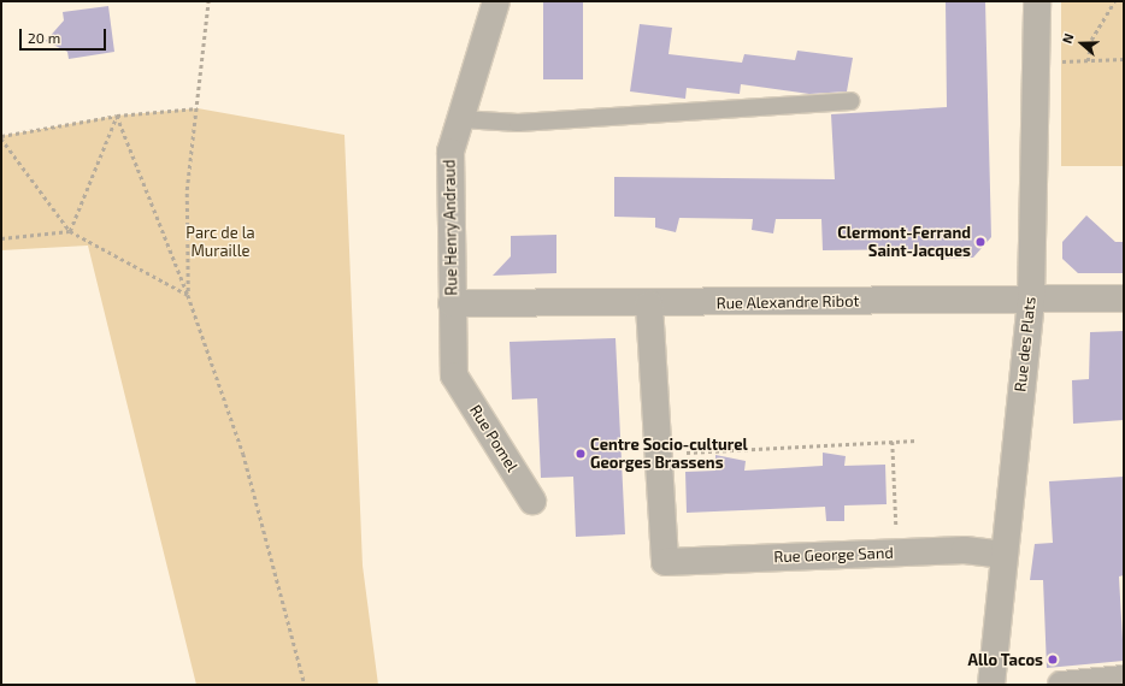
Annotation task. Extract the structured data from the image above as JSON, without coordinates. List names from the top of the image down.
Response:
{
  "streets": {
    "street": [
      "Rue Henry Andraud",
      "Rue Alexandre Ribot",
      "Rue des Plats",
      "Rue Pomel",
      "Rue George Sand"
    ]
  },
  "crossings": [
    ["Rue Henry Andraud", "Rue Alexandre Ribot"],
    ["Rue Henry Andraud", "Rue Pomel"],
    ["Rue Alexandre Ribot", "Rue des Plats"],
    ["Rue des Plats", "Rue George Sand"]
  ],
  "parks": ["Parc de la Muraille"],
  "places": ["Clermont-Ferrand Saint-Jacques", "Centre Socio-culturel Georges Brassens", "Allo Tacos"],
  "scale_bar": "20 m",
  "north": "left"
}
